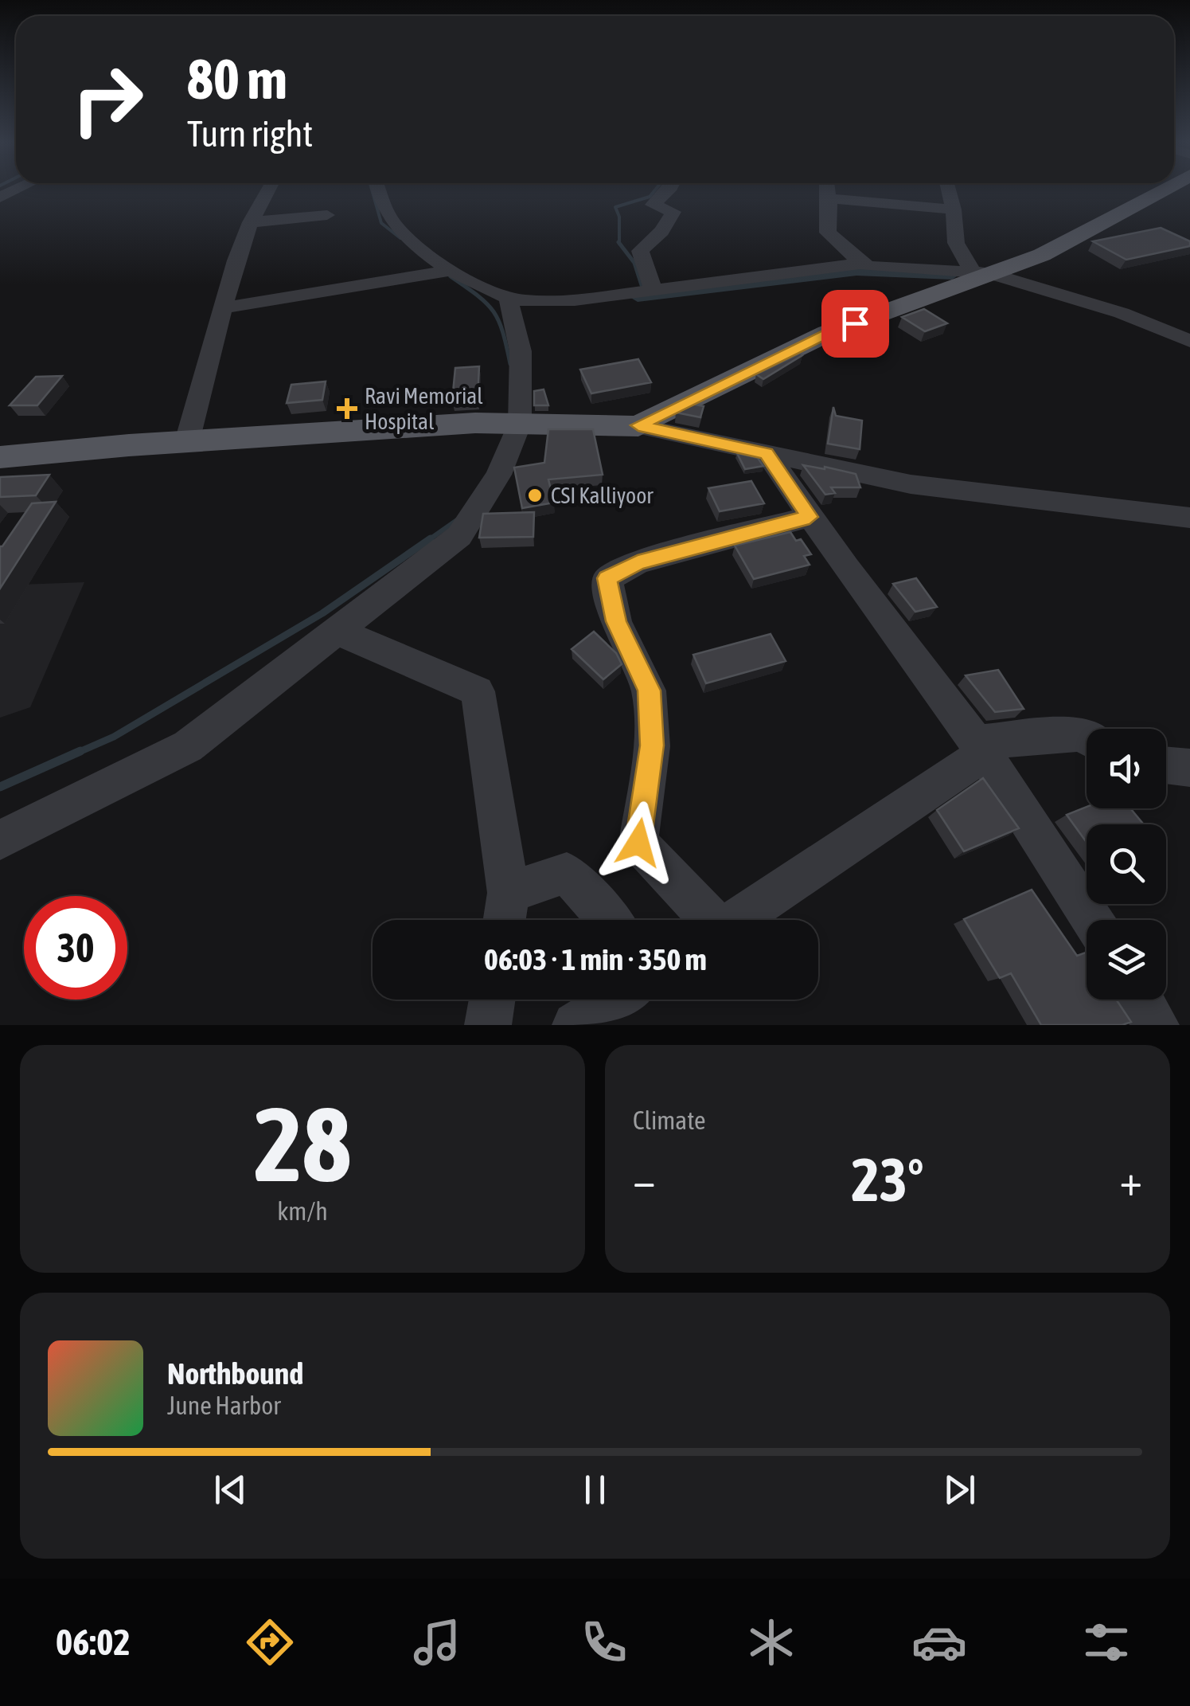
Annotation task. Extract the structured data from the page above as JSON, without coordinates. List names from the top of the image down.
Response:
{
  "places": {
    "health": ["Ravi Memorial Hospital"],
    "other": ["CSI Kalliyoor"]
  },
  "page": {
    "turn": ["80 m", "Turn right"],
    "limit": "30",
    "trip": "06:03 · 1 min · 350 m",
    "tile": [
      ["28", "km/h"],
      "Climate"
    ],
    "heat": ["−", "23°", "+"],
    "song": ["Northbound", "June Harbor"],
    "tabs": "06:02"
  }
}
